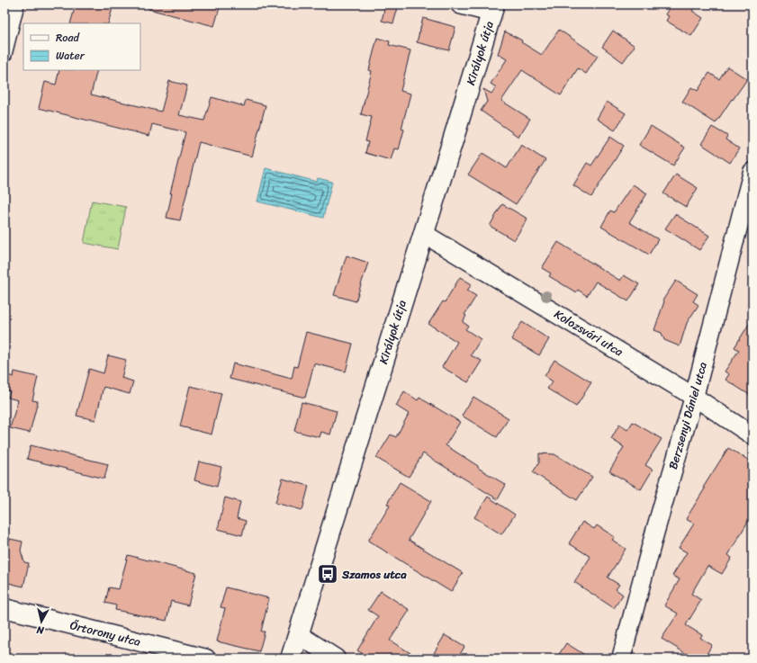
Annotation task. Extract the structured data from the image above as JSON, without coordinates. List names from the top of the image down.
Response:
{
  "streets": {
    "street": [
      "Királyok útja",
      "Kolozsvári utca",
      "Berzsenyi Dániel utca",
      "Őrtorony utca"
    ]
  },
  "crossings": [
    ["Királyok útja", "Kolozsvári utca"],
    ["Kolozsvári utca", "Berzsenyi Dániel utca"]
  ],
  "places": {
    "bus stop": ["Szamos utca"]
  },
  "legend": ["Road", "Water"],
  "north": "bottom"
}
